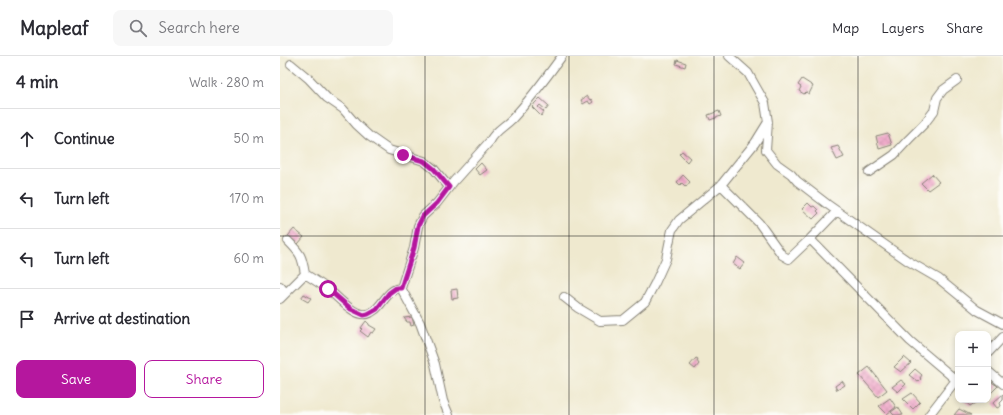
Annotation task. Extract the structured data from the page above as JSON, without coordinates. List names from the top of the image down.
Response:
{
  "page": {
    "header": "Mapleaf",
    "search": "Search here",
    "nav": ["Map", "Layers", "Share"],
    "heading": ["4 min", "Walk · 280 m"],
    "list": [
      ["Continue", "50 m"],
      ["Turn left", "170 m"],
      ["Turn left", "60 m"],
      "Arrive at destination"
    ],
    "map_buttons": ["+", "−"],
    "buttons": ["Save", "Share"]
  }
}
